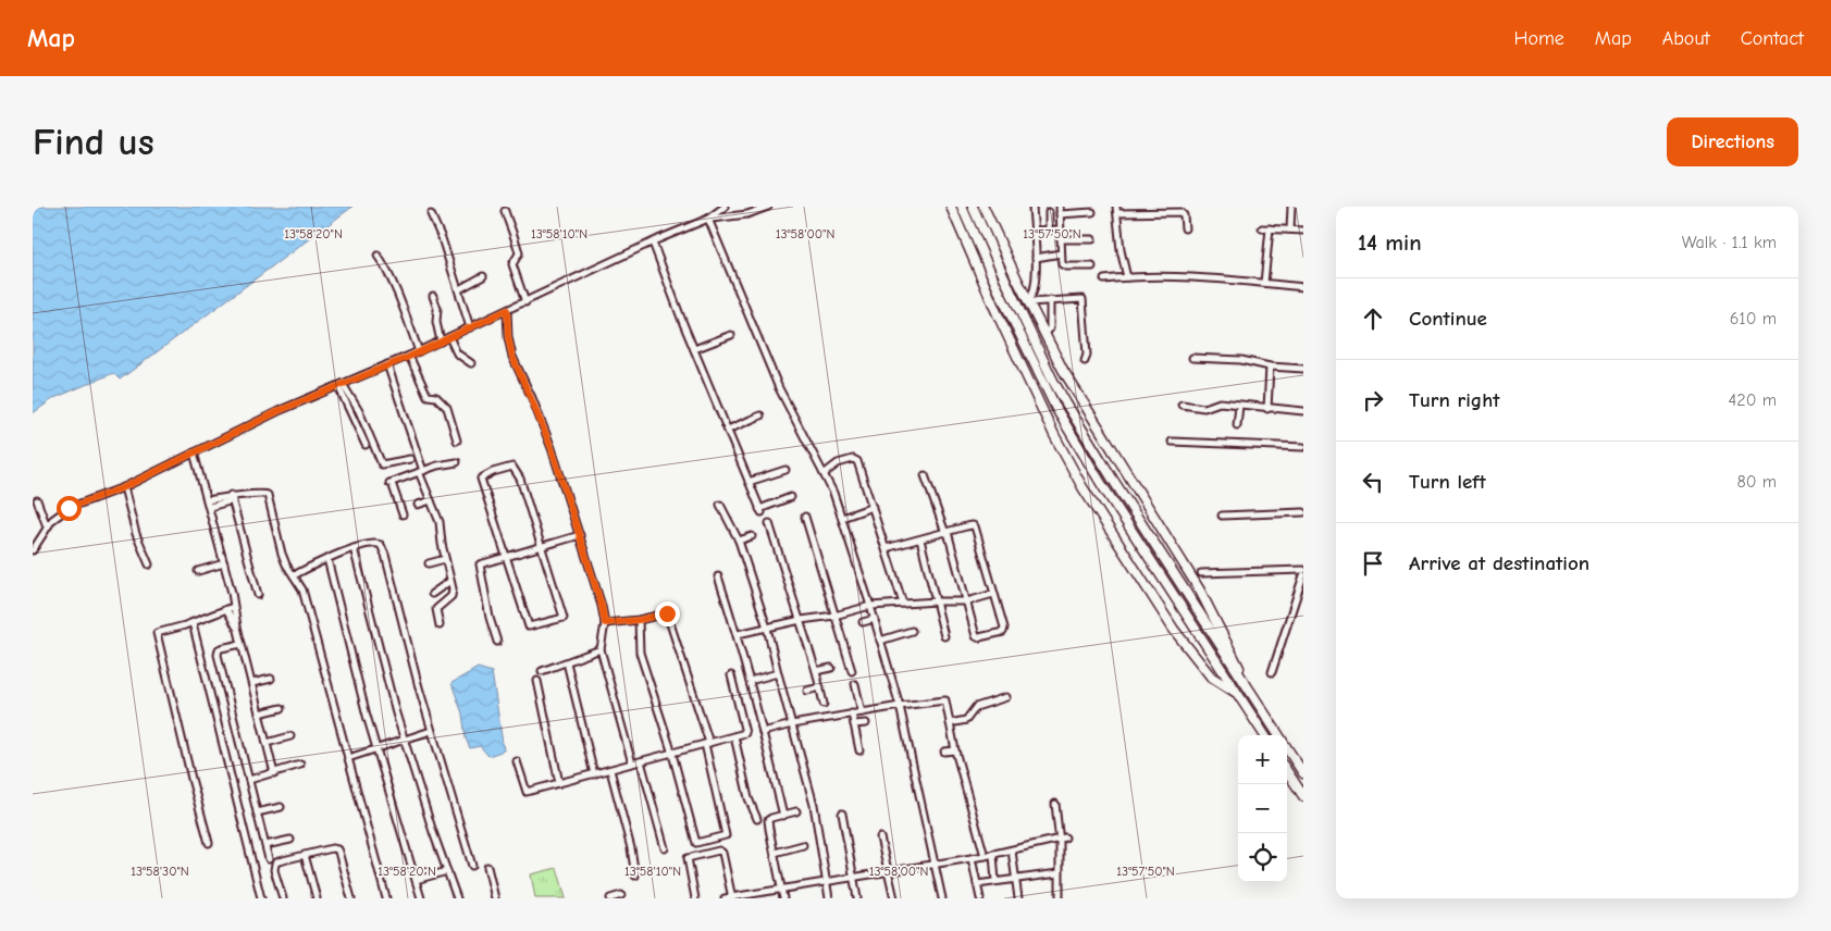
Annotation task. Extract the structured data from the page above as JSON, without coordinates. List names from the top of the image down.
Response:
{
  "page": {
    "header": "Map",
    "nav": [
      "Home",
      "Map",
      "About",
      "Contact"
    ],
    "buttons": "Directions",
    "title": "Find us",
    "heading": ["14 min", "Walk · 1.1 km"],
    "list": [
      ["Continue", "610 m"],
      ["Turn right", "420 m"],
      ["Turn left", "80 m"],
      "Arrive at destination"
    ],
    "map_buttons": ["+", "−"]
  },
  "coordinates": [
    "13°58'20\"N",
    "13°58'10\"N",
    "13°58'00\"N",
    "13°57'50\"N",
    "13°58'30\"N"
  ]
}
